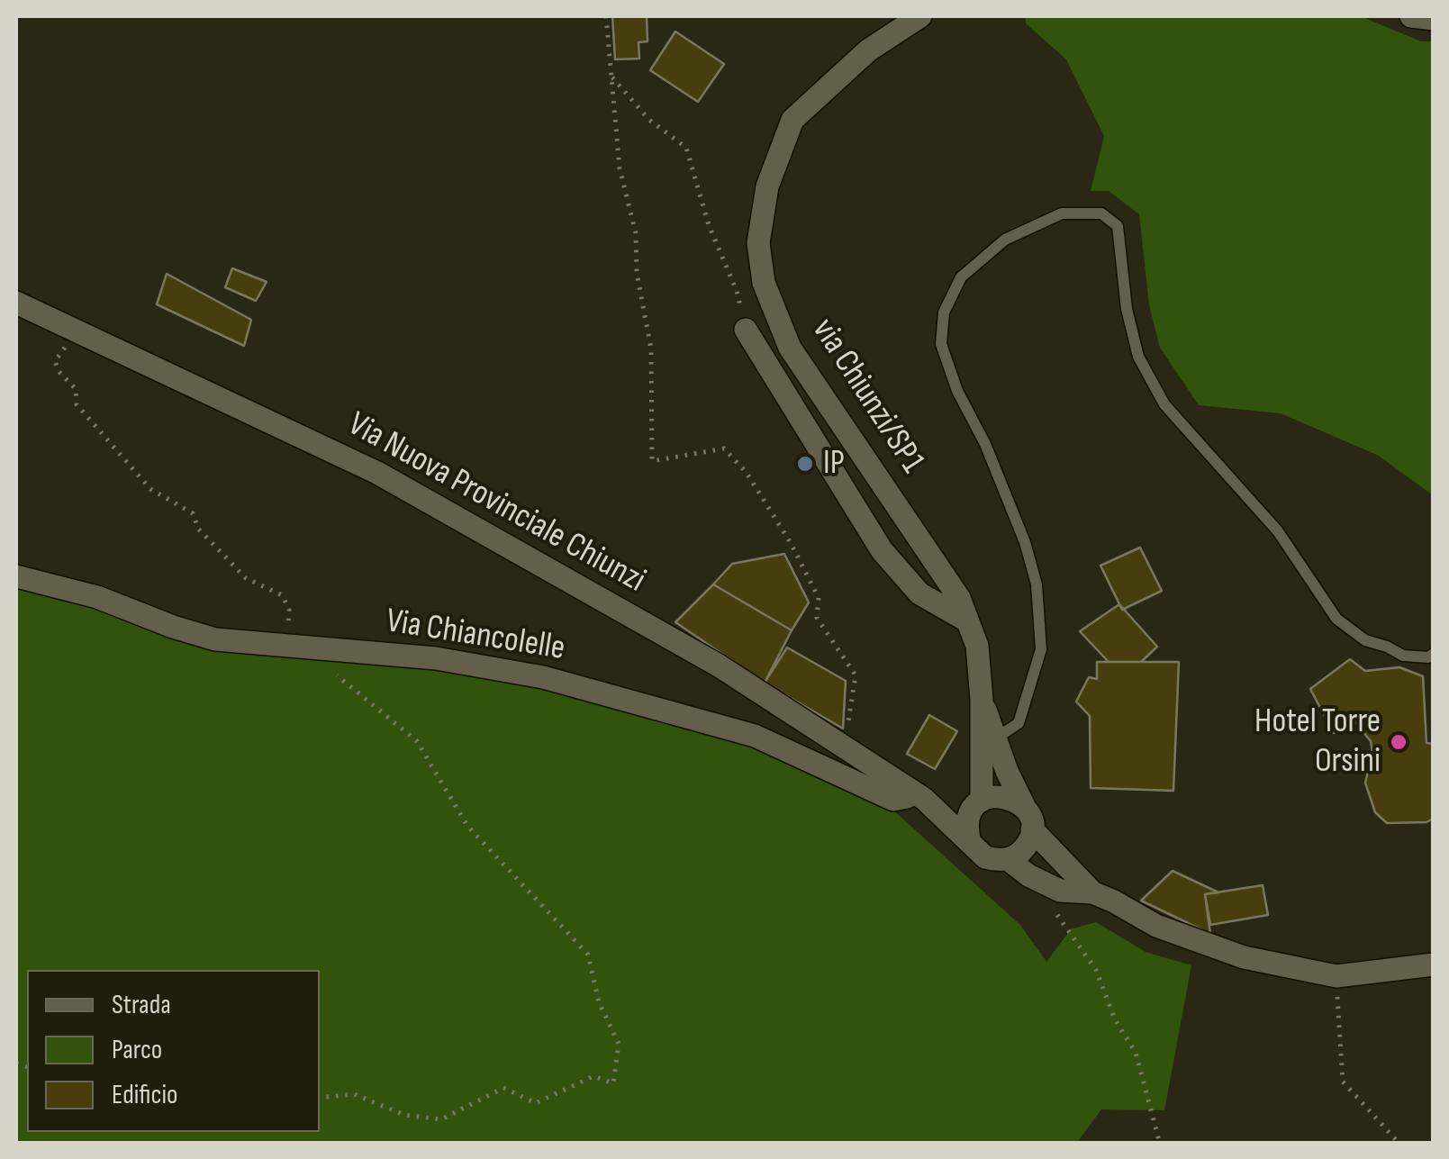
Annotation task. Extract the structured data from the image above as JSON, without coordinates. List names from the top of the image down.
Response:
{
  "streets": {
    "main road": ["via Chiunzi/SP1", "Via Nuova Provinciale Chiunzi", "Via Chiancolelle"]
  },
  "crossings": [
    ["Via Nuova Provinciale Chiunzi", "Via Chiancolelle"]
  ],
  "places": ["IP", "Hotel Torre Orsini"],
  "legend": ["Strada", "Parco", "Edificio"]
}
